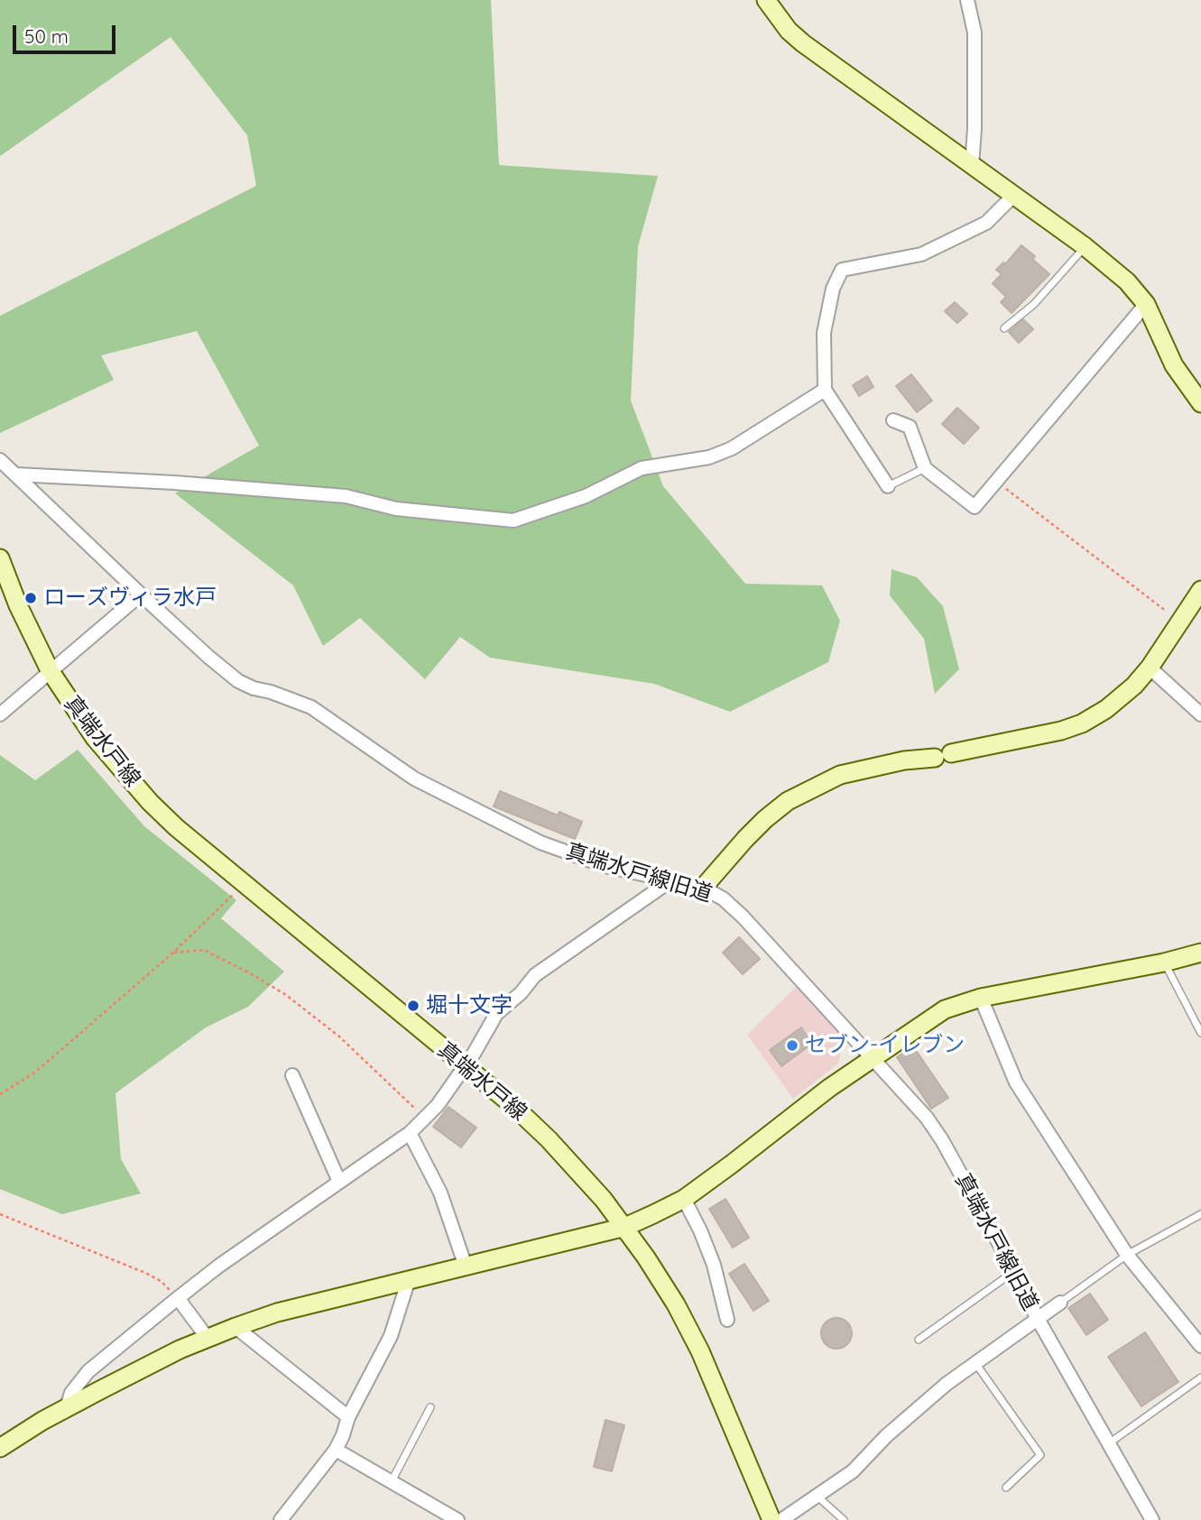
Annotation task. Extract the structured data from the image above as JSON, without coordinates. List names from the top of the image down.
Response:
{
  "streets": {
    "street": ["真端水戸線", "真端水戸線旧道"]
  },
  "places": ["ローズヴィラ水戸", "堀十文字", "セブン-イレブン"],
  "scale_bar": "50 m"
}
